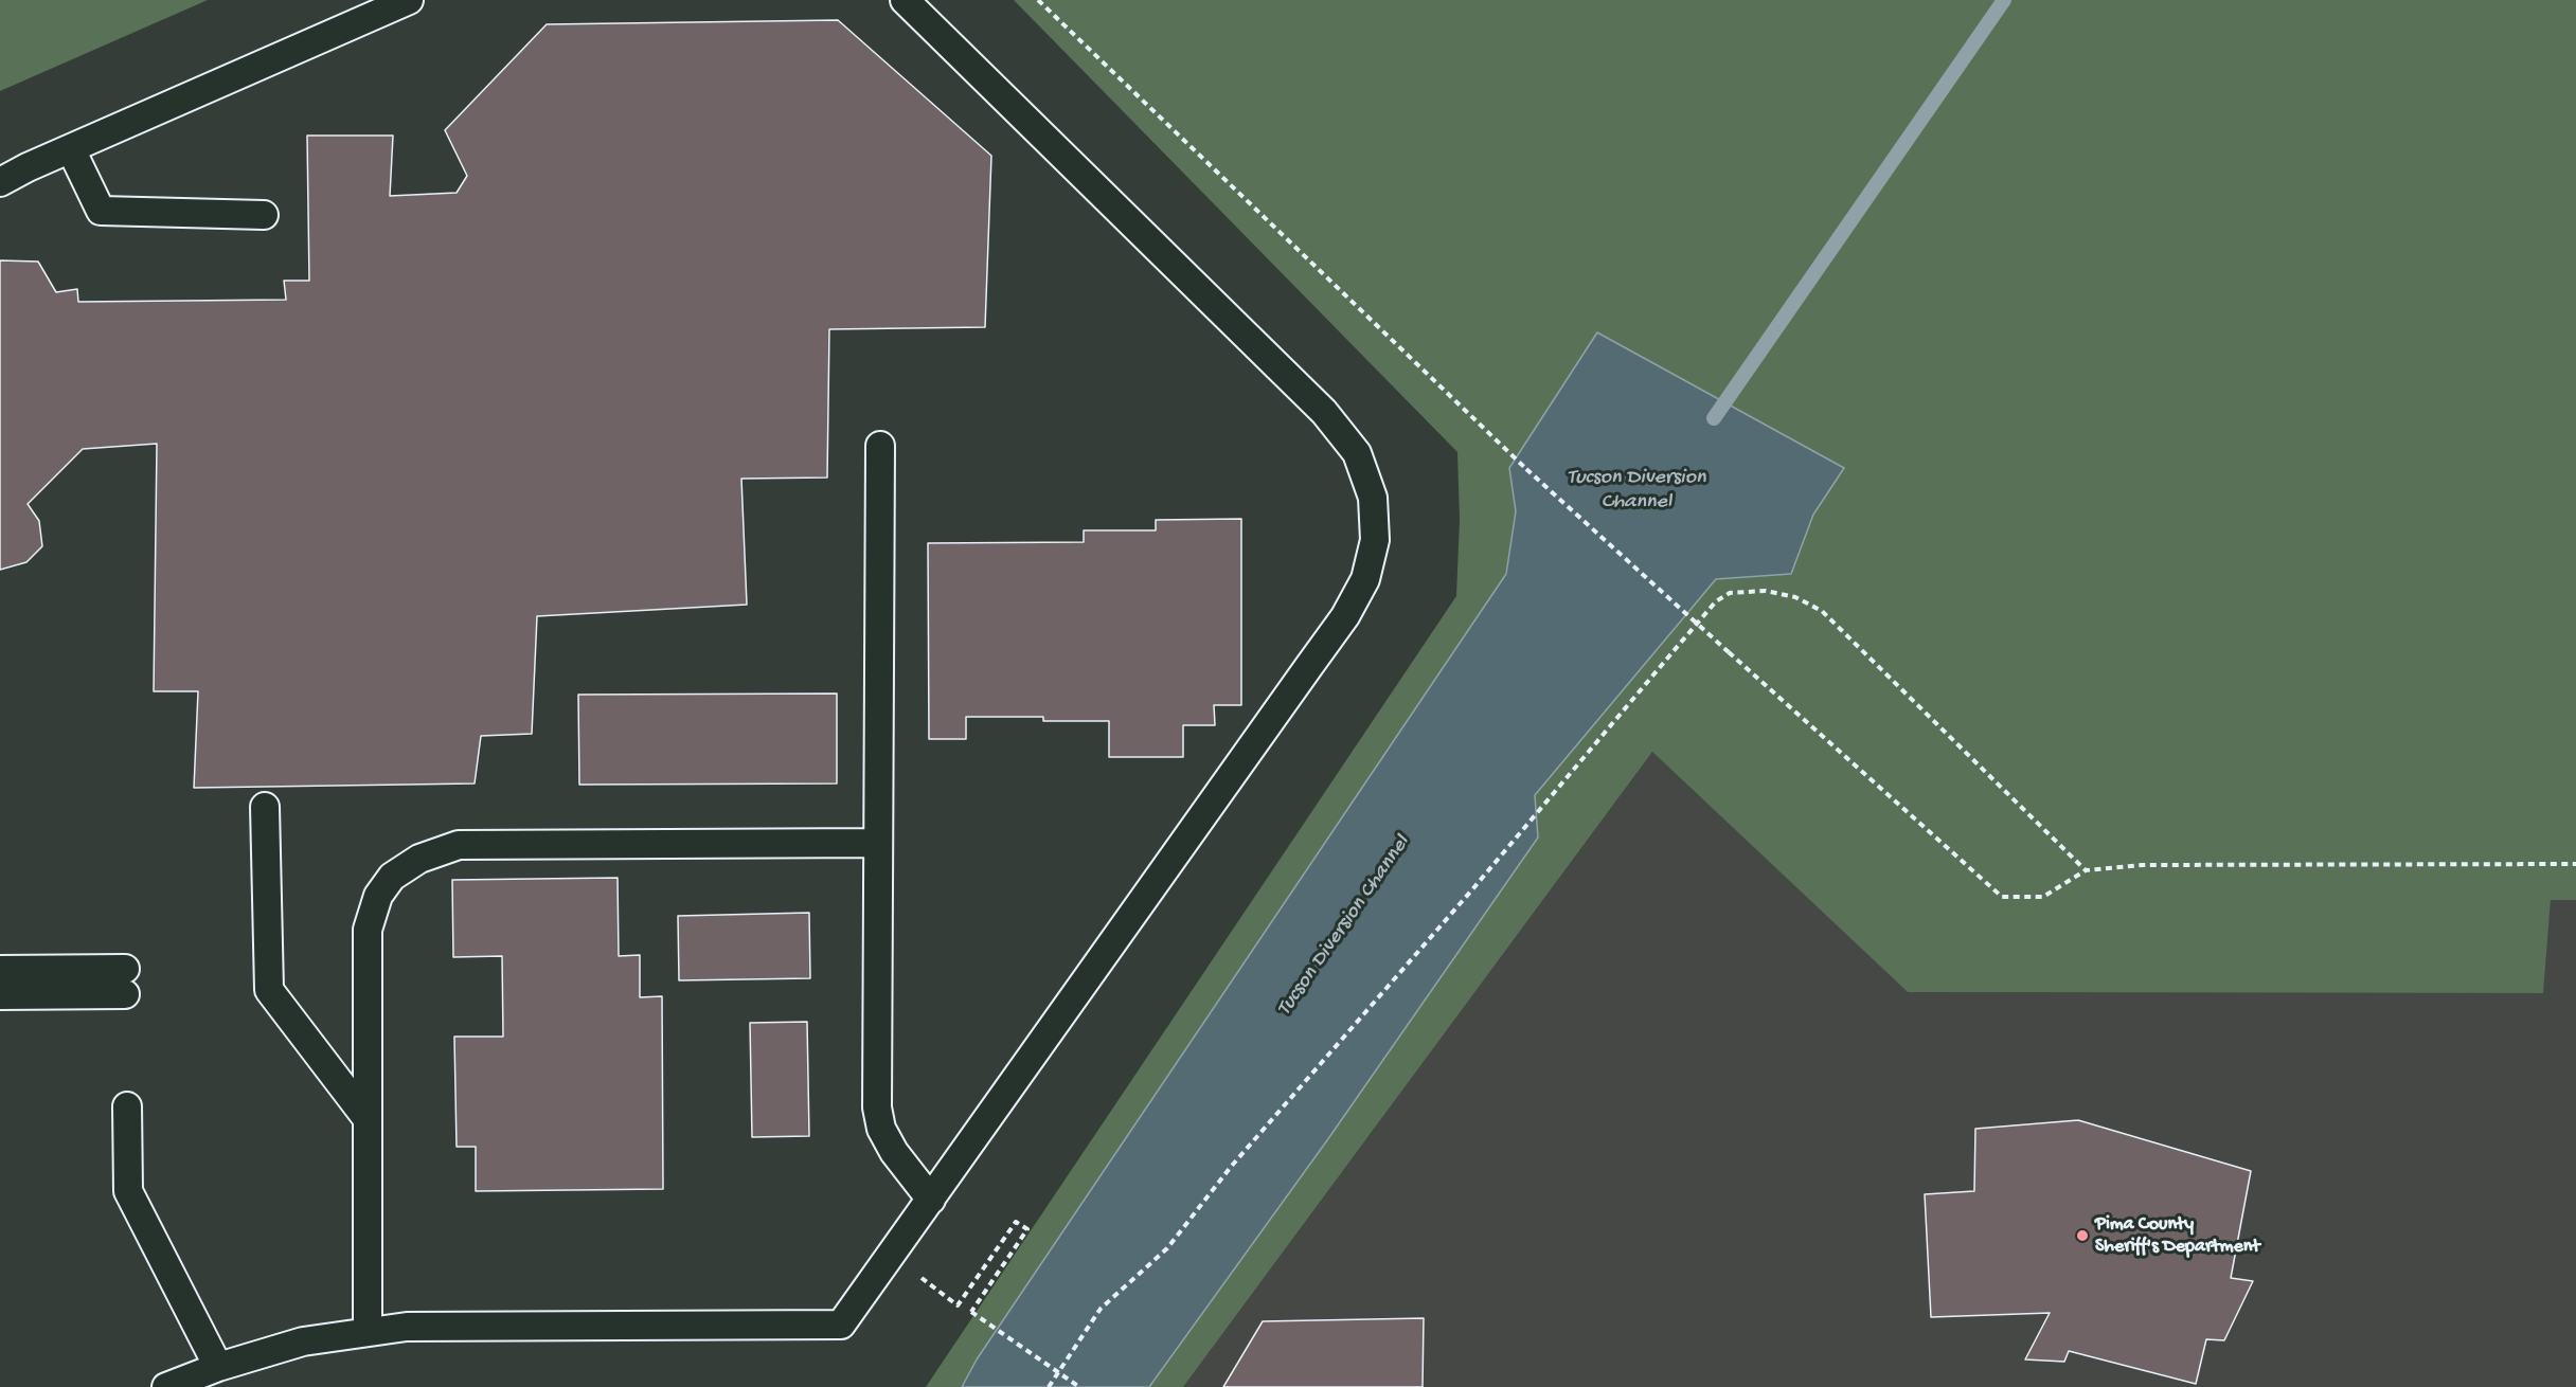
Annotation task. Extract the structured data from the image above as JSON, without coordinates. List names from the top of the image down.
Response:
{
  "water": ["Tucson Diversion Channel"],
  "places": ["Pima County Sheriff's Department"]
}
